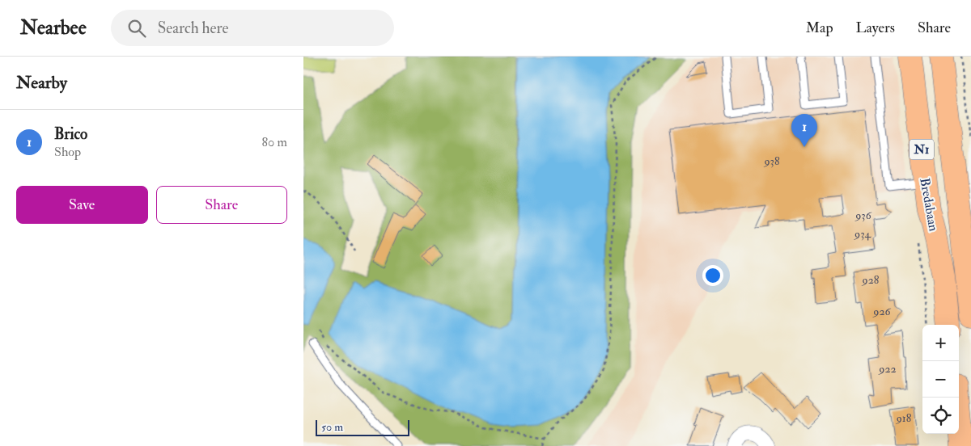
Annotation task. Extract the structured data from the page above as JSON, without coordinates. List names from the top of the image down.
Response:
{
  "streets": {
    "main road": ["N1", "Bredabaan"]
  },
  "house_numbers": [
    "938",
    "936",
    "934",
    "928",
    "926",
    "922",
    "918"
  ],
  "scale_bar": "50 m",
  "page": {
    "header": "Nearbee",
    "search": "Search here",
    "nav": ["Map", "Layers", "Share"],
    "heading": "Nearby",
    "list": [
      {
        "mark": "1",
        "name": "Brico",
        "note": "Shop",
        "value": "80 m"
      }
    ],
    "pins": "1",
    "buttons": ["Save", "Share"],
    "map_buttons": ["+", "−"],
    "scale": "50 m"
  }
}
